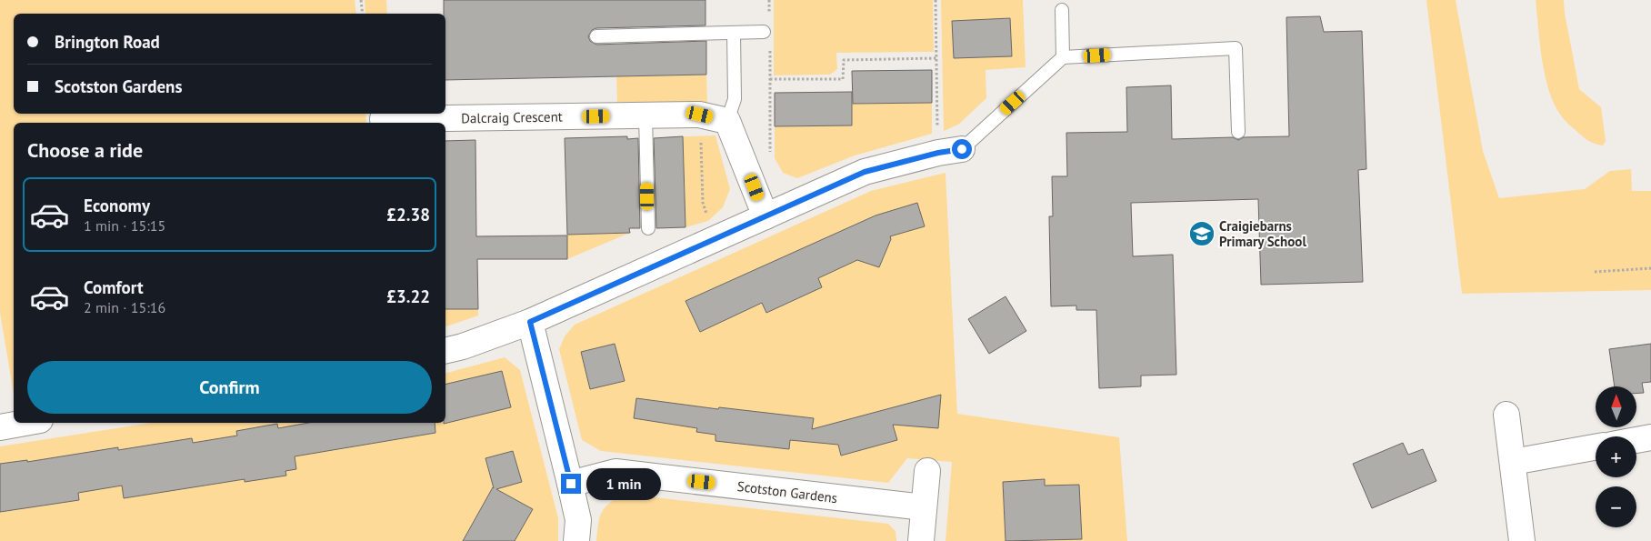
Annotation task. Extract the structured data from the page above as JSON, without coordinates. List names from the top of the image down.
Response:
{
  "streets": {
    "street": ["Dalcraig Crescent", "Scotston Gardens"]
  },
  "places": {
    "school or university": ["Craigiebarns Primary School"]
  },
  "north": "top",
  "page": {
    "banner": ["Brington Road", "Scotston Gardens"],
    "heading": "Choose a ride",
    "list": [
      {
        "name": "Economy",
        "note": "1 min · 15:15",
        "value": "£2.38"
      },
      {
        "name": "Comfort",
        "note": "2 min · 15:16",
        "value": "£3.22"
      }
    ],
    "buttons": "Confirm",
    "map_buttons": ["+", "−"],
    "bubble": "1 min"
  }
}
